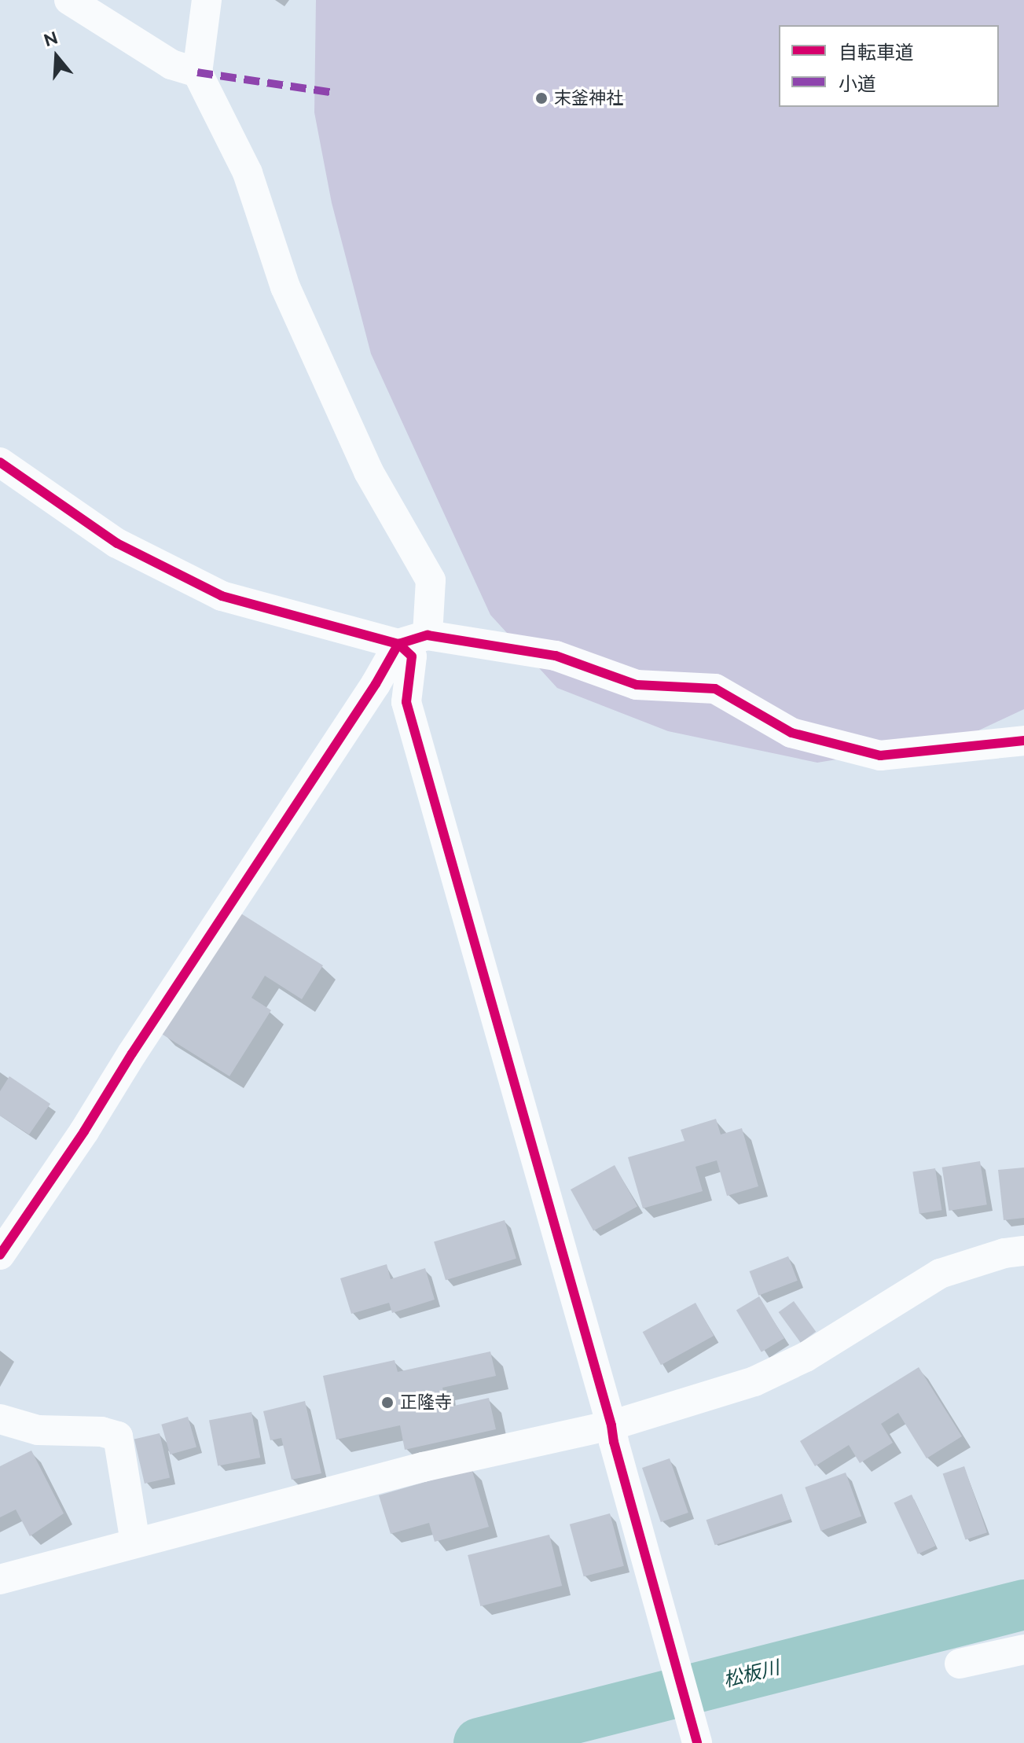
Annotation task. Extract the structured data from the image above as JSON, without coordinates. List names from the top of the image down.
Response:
{
  "water": ["松板川"],
  "places": ["末釜神社", "正隆寺"],
  "legend": ["自転車道", "小道"],
  "north": "top"
}
